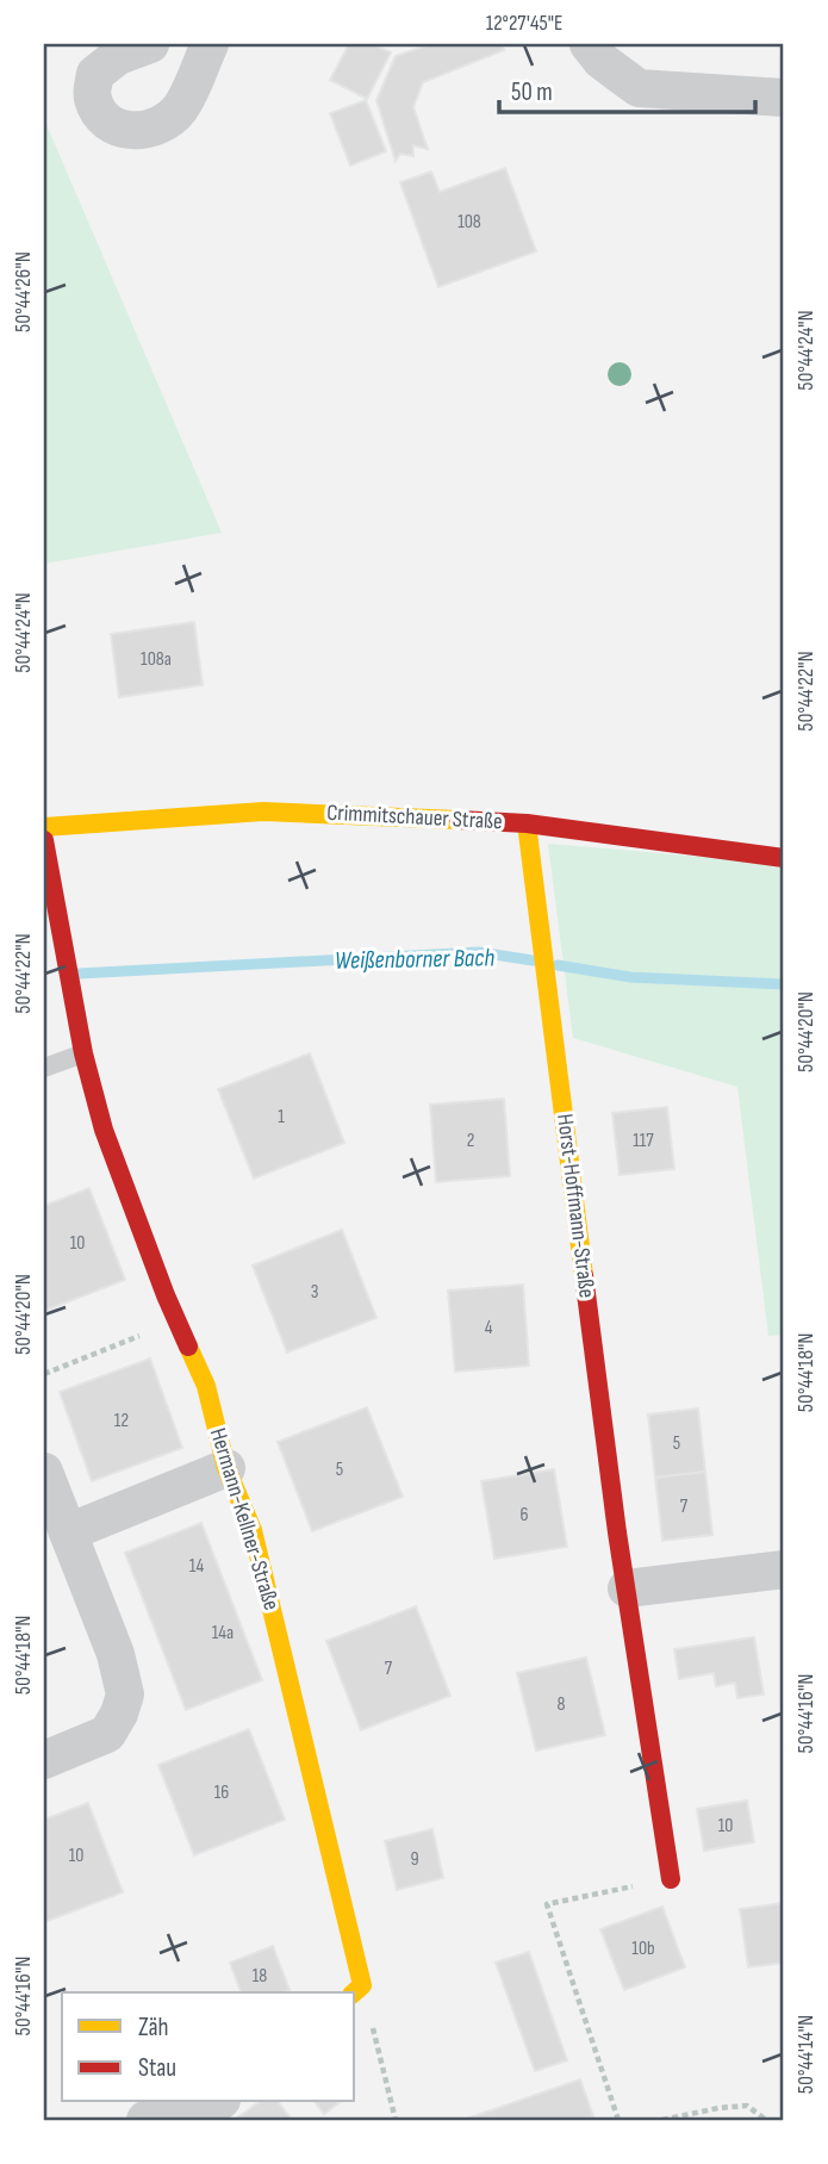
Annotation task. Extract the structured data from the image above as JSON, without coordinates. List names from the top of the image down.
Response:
{
  "streets": {
    "street": ["Crimmitschauer Straße", "Horst-Hoffmann-Straße", "Hermann-Kellner-Straße"]
  },
  "crossings": [
    ["Crimmitschauer Straße", "Horst-Hoffmann-Straße"]
  ],
  "water": ["Weißenborner Bach"],
  "house_numbers": [
    "108",
    "108a",
    "1",
    "2",
    "117",
    "10",
    "3",
    "4",
    "12",
    "5",
    "5",
    "7",
    "6",
    "14",
    "14a",
    "7",
    "8",
    "16",
    "10",
    "10",
    "9",
    "10b",
    "18"
  ],
  "legend": ["Zäh", "Stau"],
  "scale_bar": "50 m",
  "coordinates": [
    "12°27'45\"E",
    "50°44'26\"N",
    "50°44'24\"N",
    "50°44'22\"N",
    "50°44'20\"N",
    "50°44'18\"N",
    "50°44'16\"N",
    "50°44'14\"N"
  ]
}
